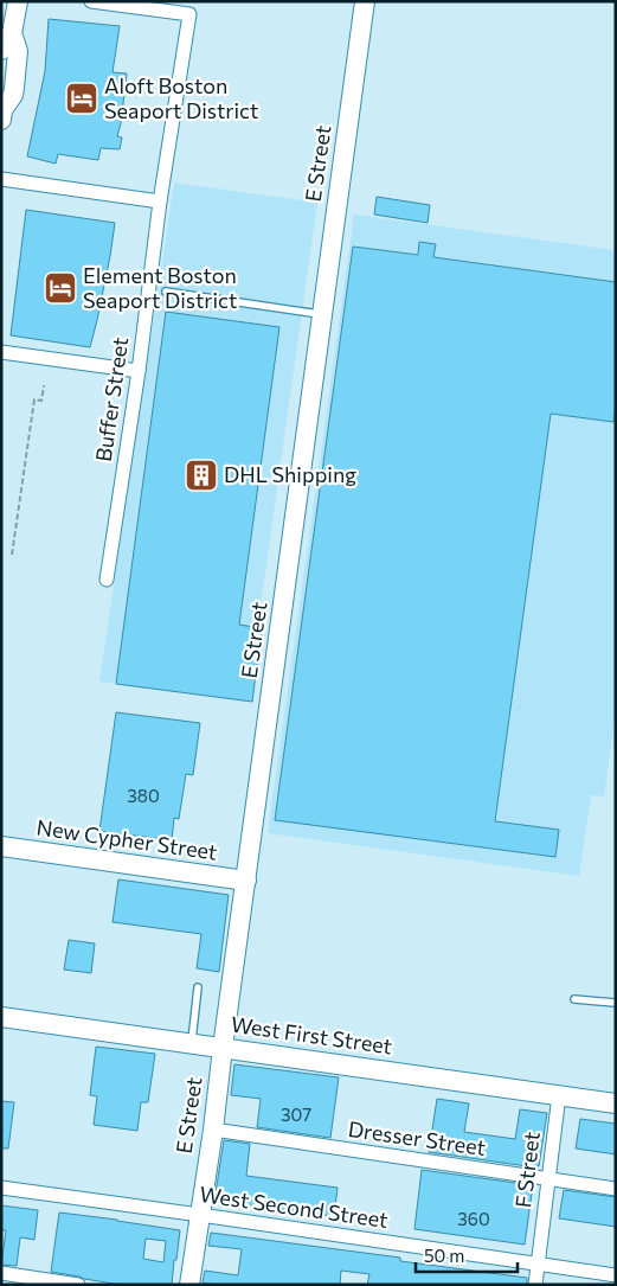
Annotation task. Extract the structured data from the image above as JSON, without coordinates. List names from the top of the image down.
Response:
{
  "streets": {
    "street": [
      "E Street",
      "Buffer Street",
      "New Cypher Street",
      "West First Street",
      "Dresser Street",
      "F Street",
      "West Second Street"
    ]
  },
  "crossings": [
    ["E Street", "New Cypher Street"],
    ["E Street", "West First Street"],
    ["E Street", "Dresser Street"],
    ["E Street", "West Second Street"],
    ["West First Street", "F Street"],
    ["Dresser Street", "F Street"],
    ["F Street", "West Second Street"]
  ],
  "places": {
    "hotel": ["Aloft Boston Seaport District", "Element Boston Seaport District"],
    "building": ["DHL Shipping"]
  },
  "house_numbers": ["380", "307", "360"],
  "scale_bar": "50 m"
}
